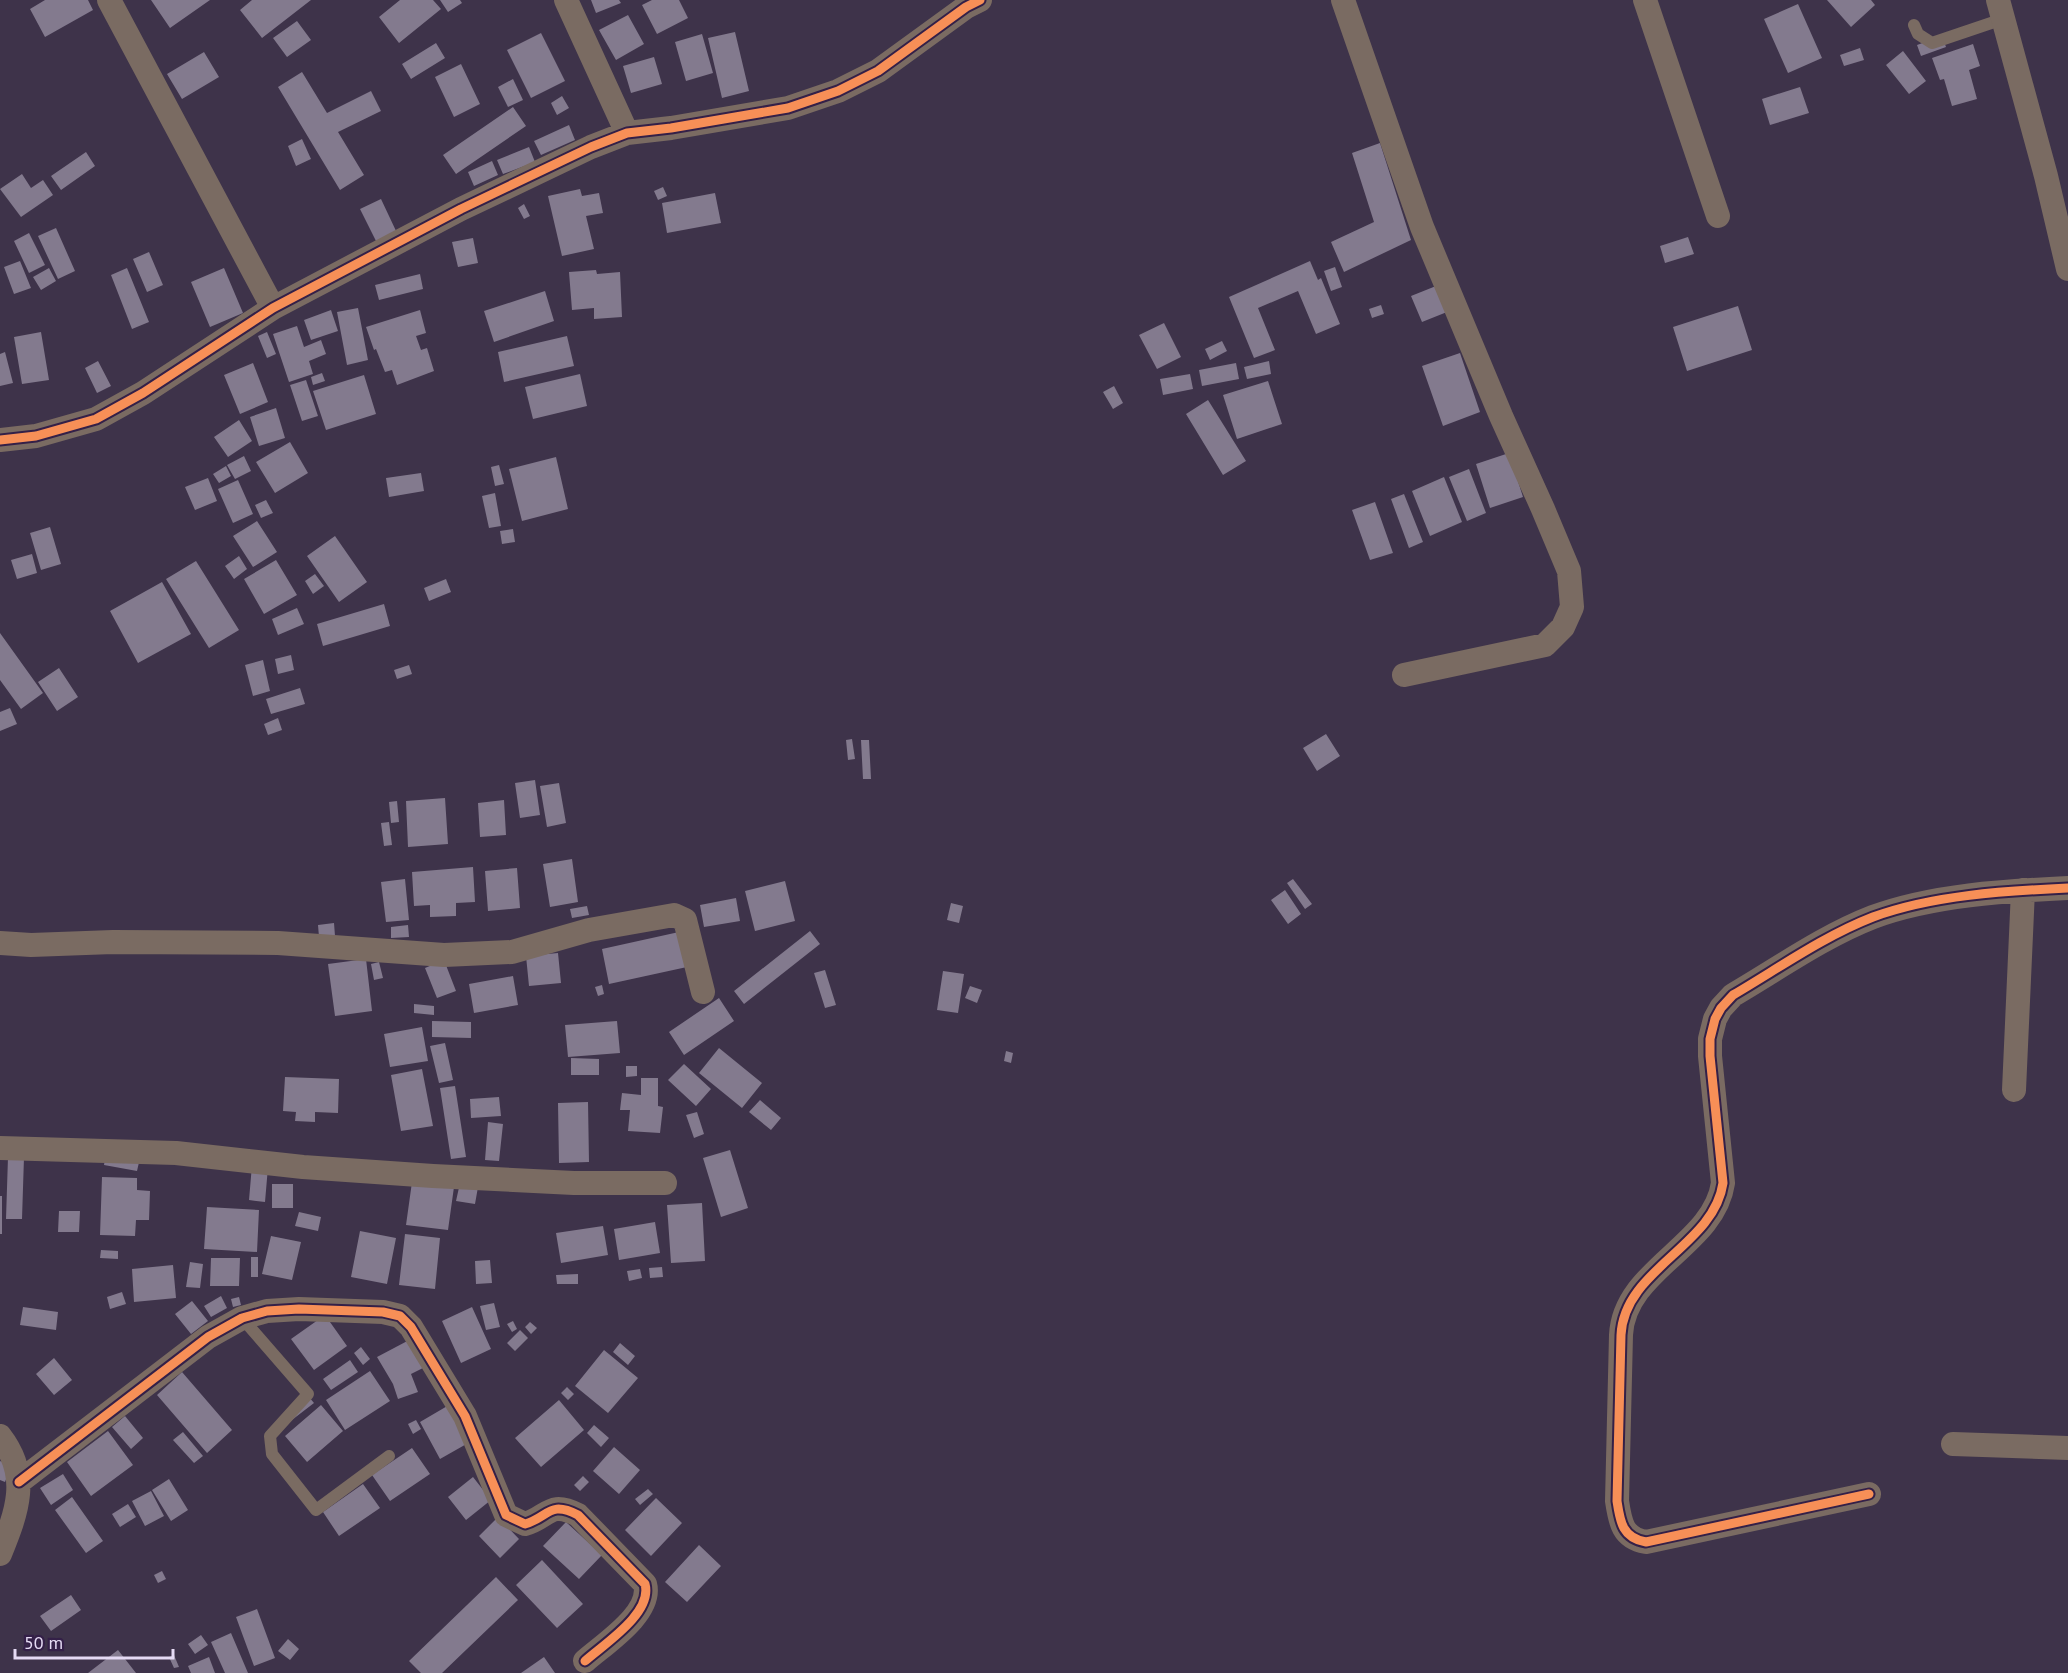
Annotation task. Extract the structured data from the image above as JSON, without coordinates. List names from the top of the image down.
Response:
{
  "scale_bar": "50 m"
}
